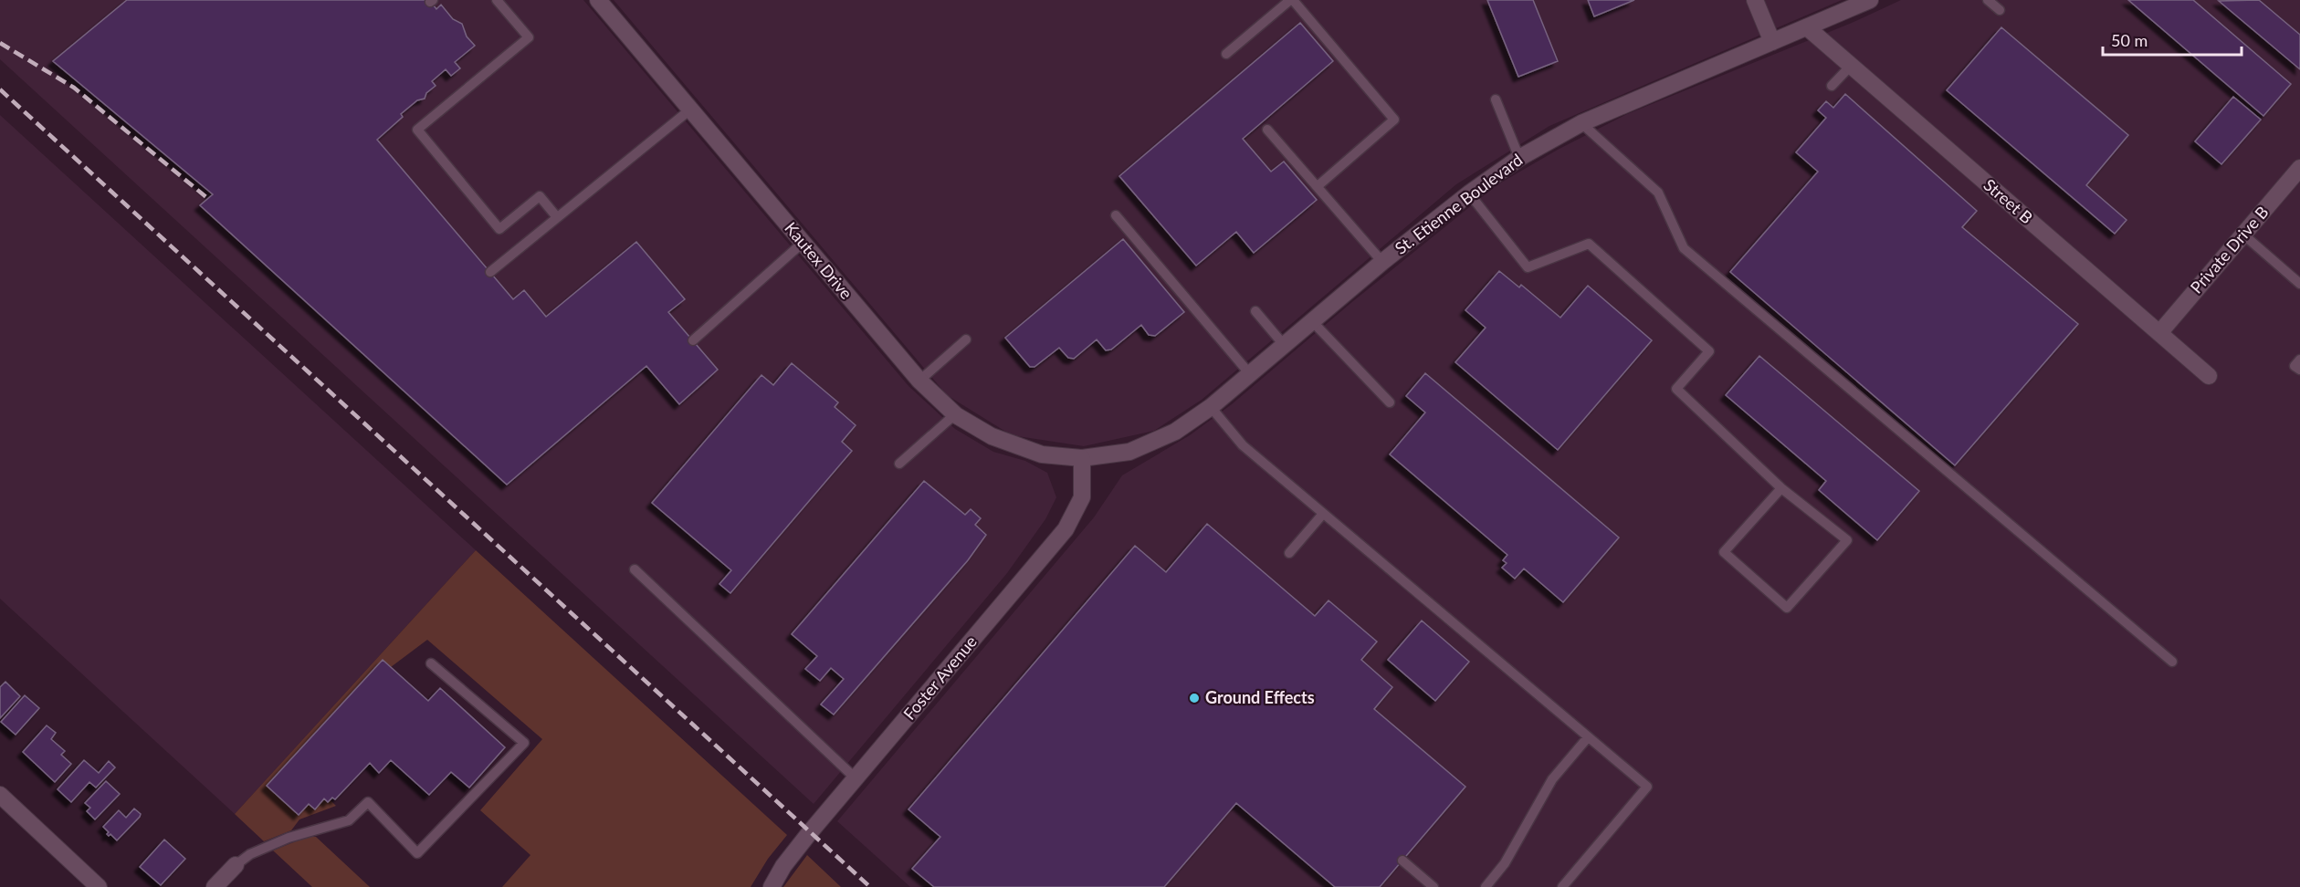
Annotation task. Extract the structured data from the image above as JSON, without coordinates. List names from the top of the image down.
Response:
{
  "streets": {
    "street": [
      "Street B",
      "St. Etienne Boulevard",
      "Private Drive B",
      "Kautex Drive",
      "Foster Avenue"
    ]
  },
  "crossings": [
    ["Street B", "St. Etienne Boulevard"],
    ["Street B", "Private Drive B"],
    ["St. Etienne Boulevard", "Kautex Drive"],
    ["St. Etienne Boulevard", "Foster Avenue"],
    ["Kautex Drive", "Foster Avenue"]
  ],
  "places": ["Ground Effects"],
  "scale_bar": "50 m"
}
